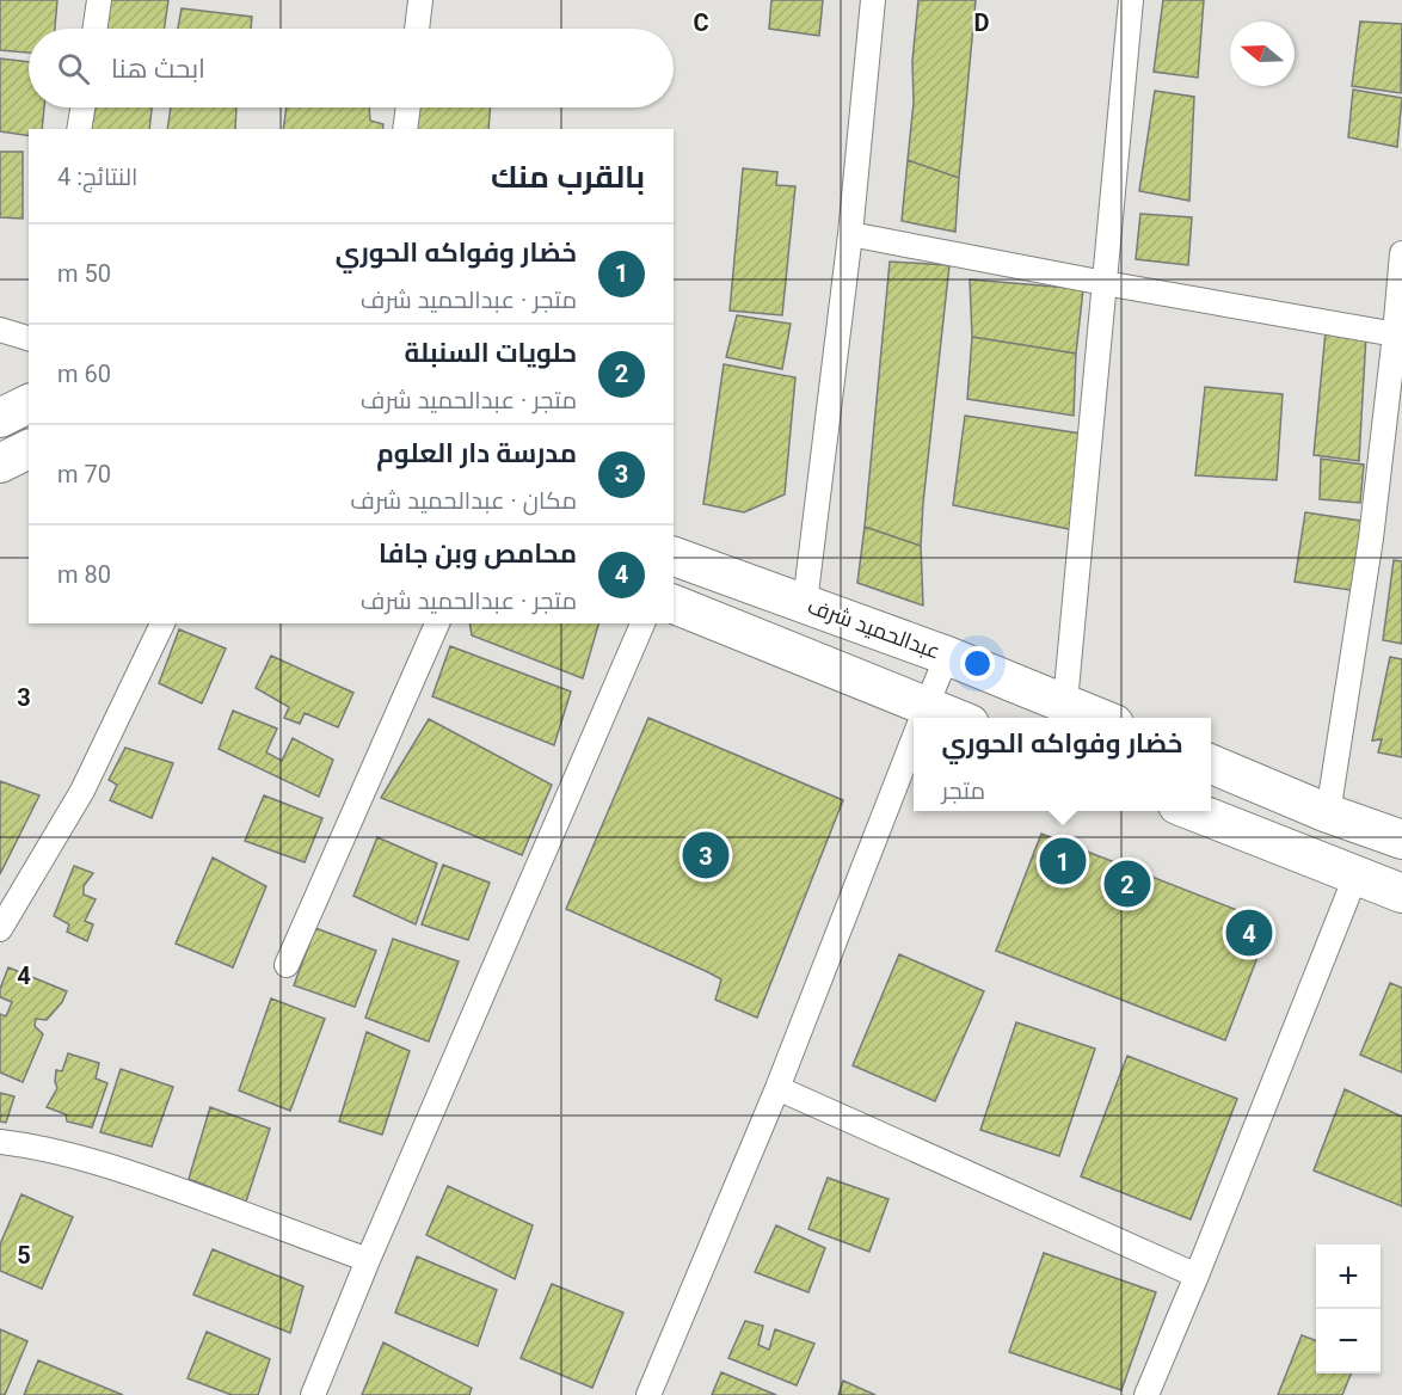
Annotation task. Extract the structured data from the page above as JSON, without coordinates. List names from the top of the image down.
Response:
{
  "streets": {
    "main road": ["عبدالحميد شرف"]
  },
  "north": "left",
  "page": {
    "search": "ابحث هنا",
    "heading": ["بالقرب منك", "النتائج: 4"],
    "list": [
      {
        "mark": "1",
        "name": "خضار وفواكه الحوري",
        "note": "متجر · عبدالحميد شرف",
        "value": "50 m"
      },
      {
        "mark": "2",
        "name": "حلويات السنبلة",
        "note": "متجر · عبدالحميد شرف",
        "value": "60 m"
      },
      {
        "mark": "3",
        "name": "مدرسة دار العلوم",
        "note": "مكان · عبدالحميد شرف",
        "value": "70 m"
      },
      {
        "mark": "4",
        "name": "محامص وبن جافا",
        "note": "متجر · عبدالحميد شرف",
        "value": "80 m"
      }
    ],
    "popup": ["خضار وفواكه الحوري", "متجر"],
    "pins": [
      "3",
      "1",
      "2",
      "4"
    ],
    "map_buttons": ["+", "−"]
  },
  "grid": {
    "columns": ["C", "D"],
    "rows": ["3", "4", "5"]
  }
}
